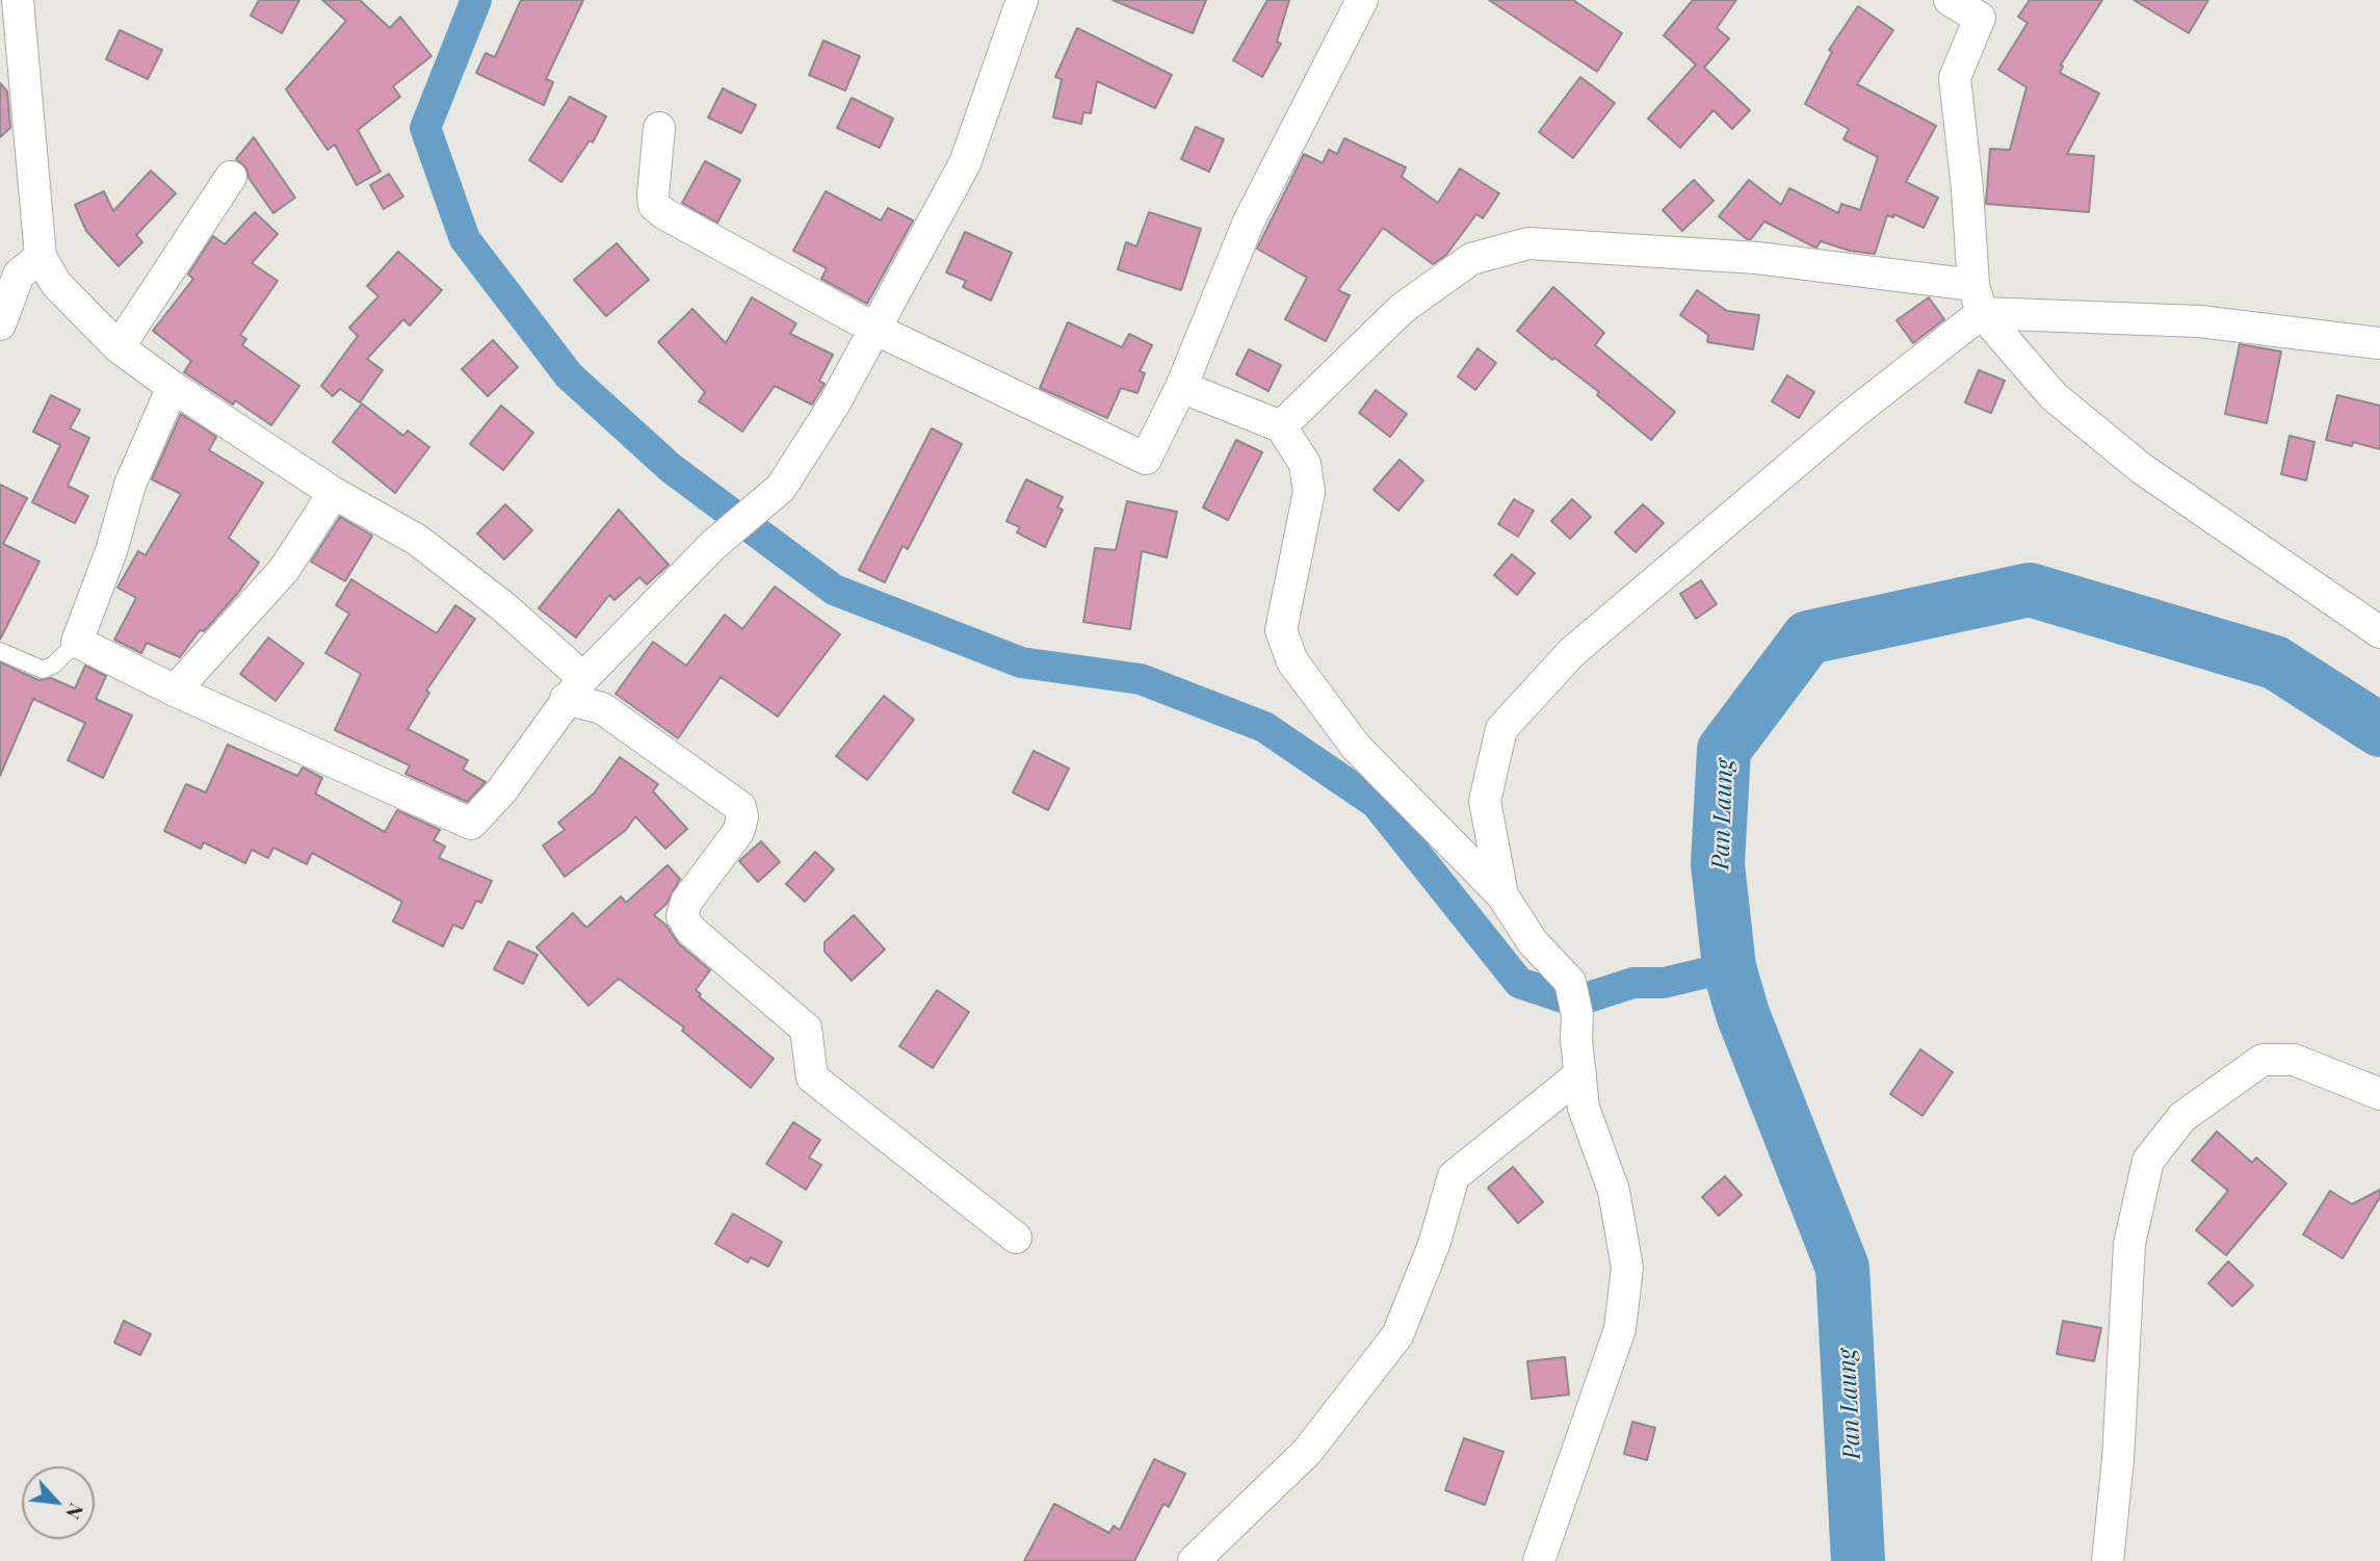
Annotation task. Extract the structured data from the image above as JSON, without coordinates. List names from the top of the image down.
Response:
{
  "water": ["Pan Laung"],
  "north": "bottom right"
}
